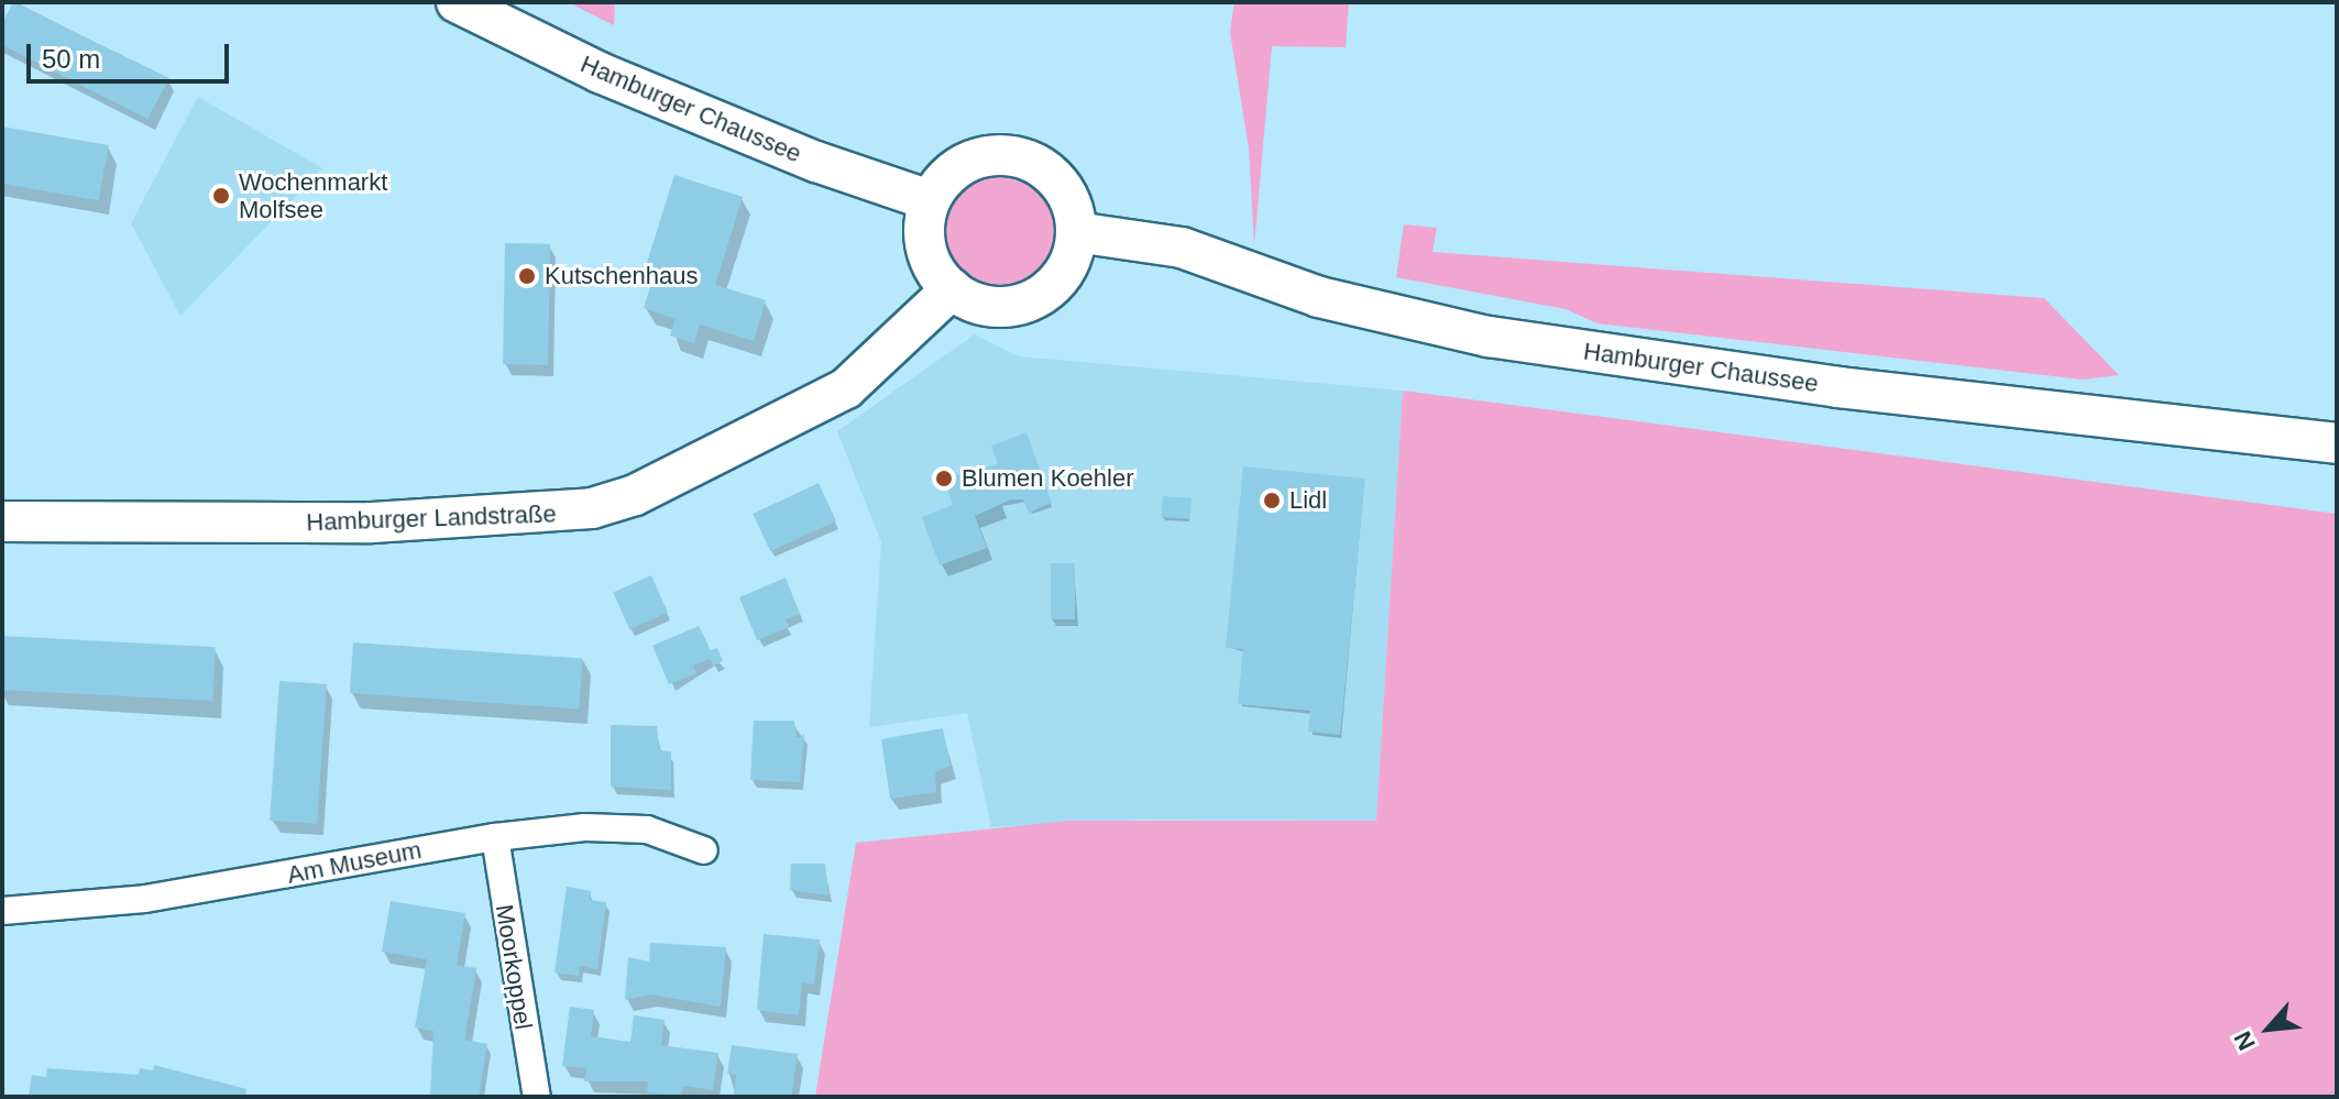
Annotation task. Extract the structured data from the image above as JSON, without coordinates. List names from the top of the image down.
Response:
{
  "streets": {
    "main road": ["Hamburger Chaussee", "Hamburger Landstraße"],
    "street": ["Am Museum", "Moorkoppel"]
  },
  "crossings": [
    ["Hamburger Chaussee", "Hamburger Landstraße"],
    ["Am Museum", "Moorkoppel"]
  ],
  "places": [
    "Wochenmarkt Molfsee",
    "Kutschenhaus",
    "Blumen Koehler",
    "Lidl"
  ],
  "scale_bar": "50 m",
  "north": "bottom left"
}
